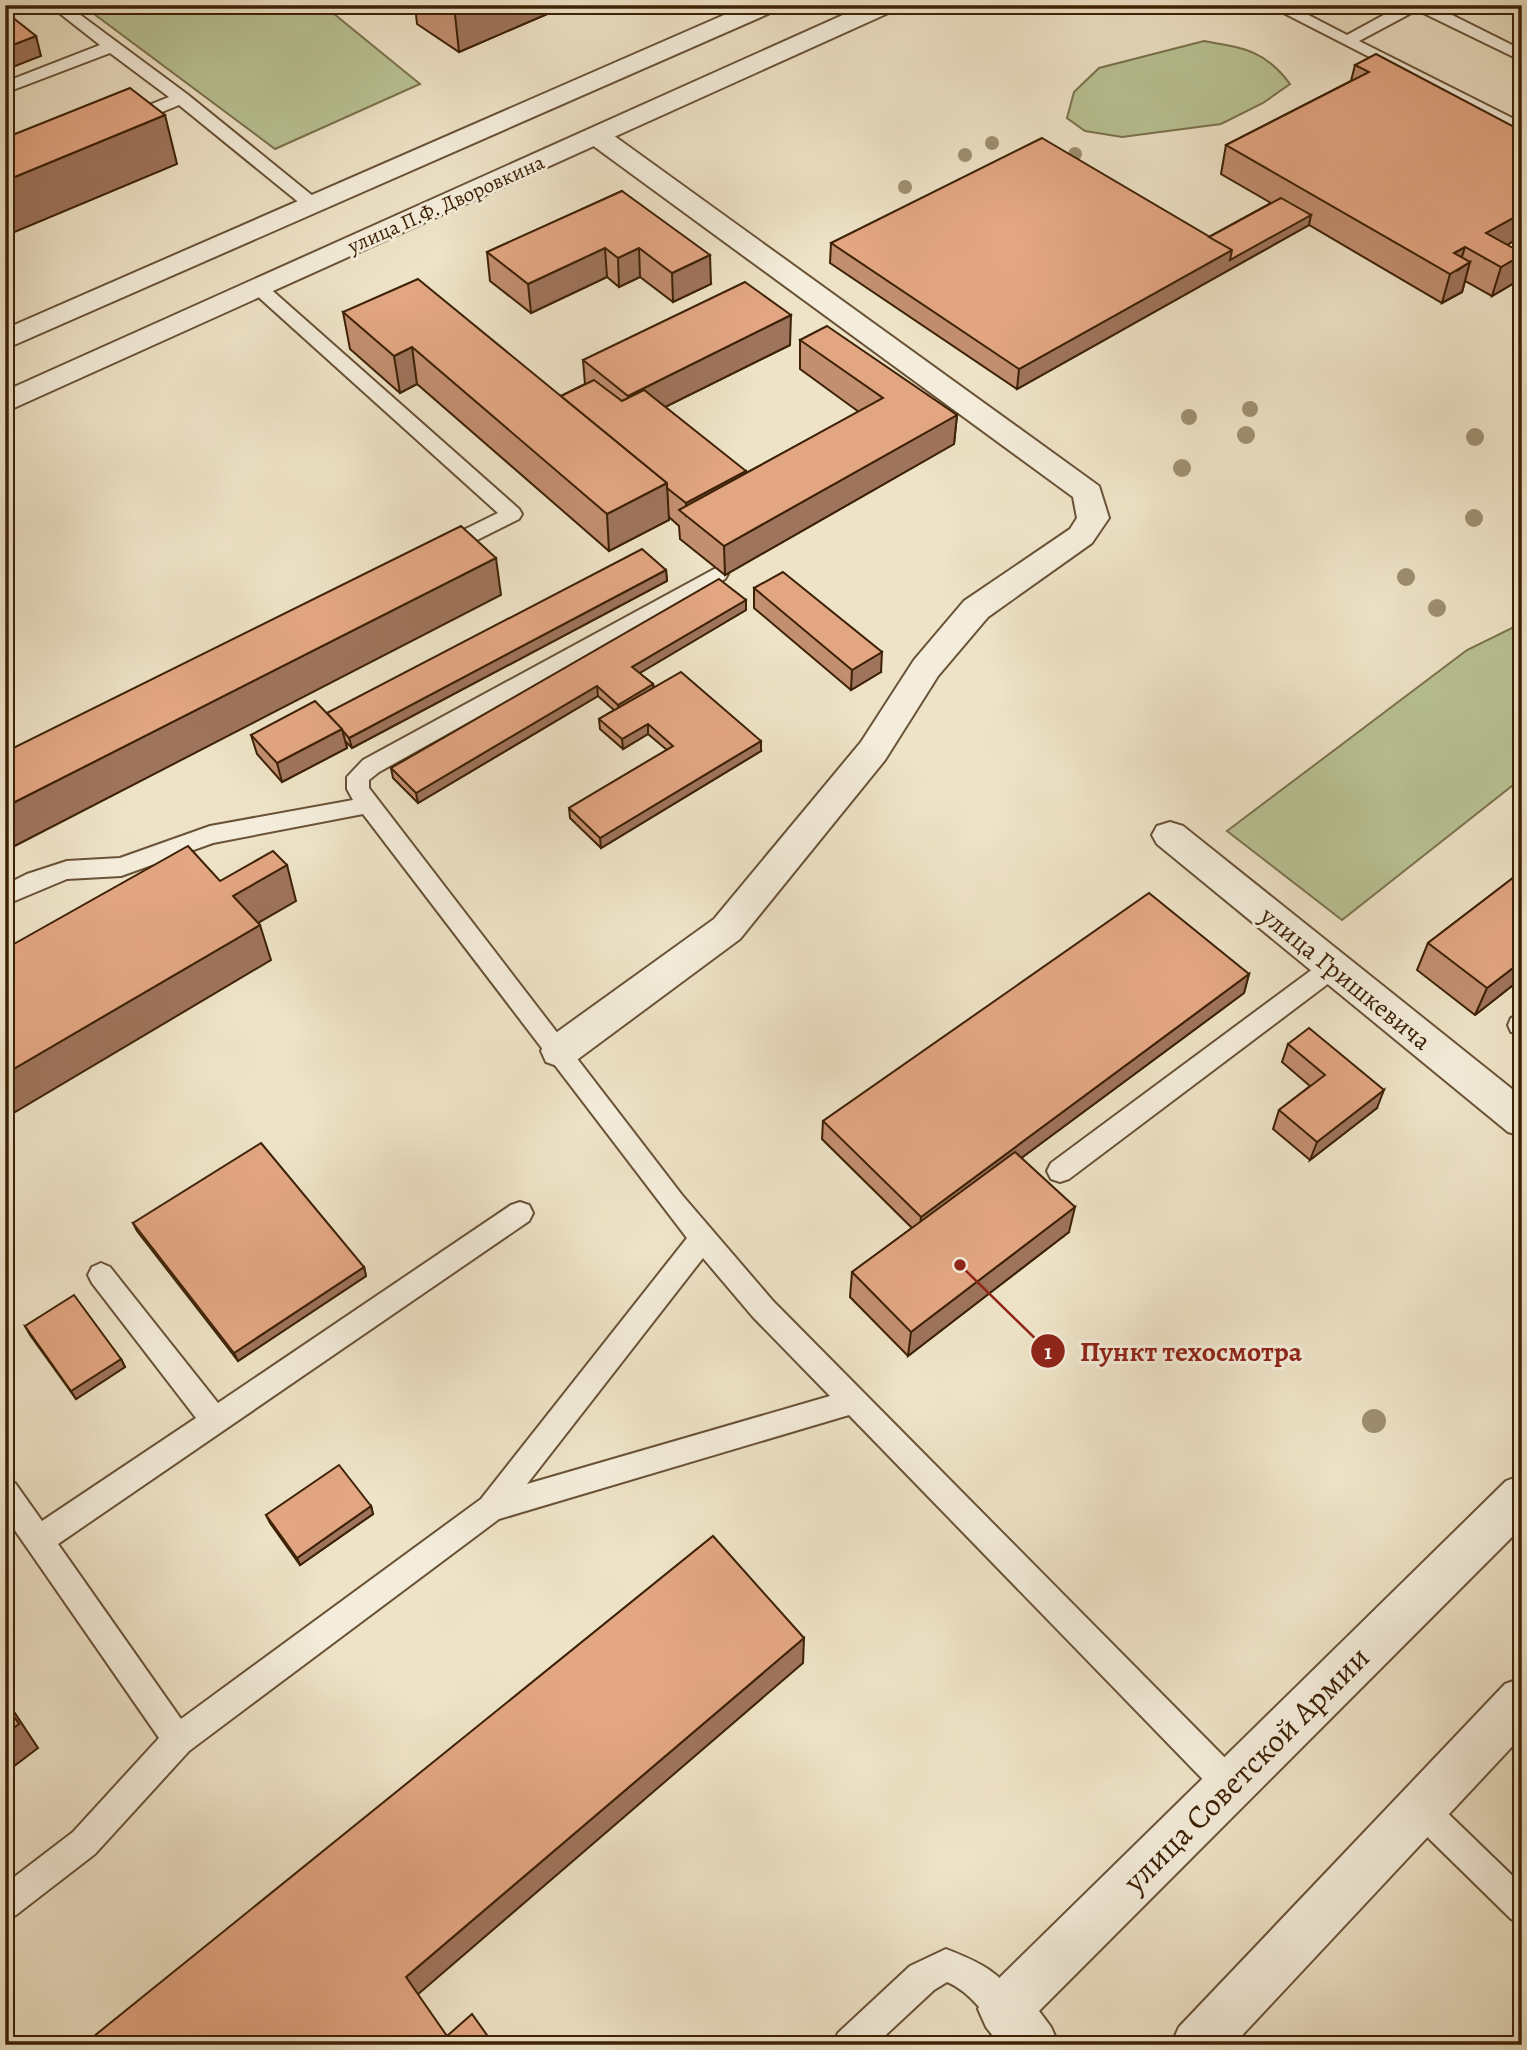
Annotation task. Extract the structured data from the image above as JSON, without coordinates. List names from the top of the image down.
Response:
{
  "streets": {
    "street": ["улица П.Ф. Дворовкина", "улица Гришкевича", "улица Советской Армии"]
  },
  "places": ["Пункт техосмотра"]
}
